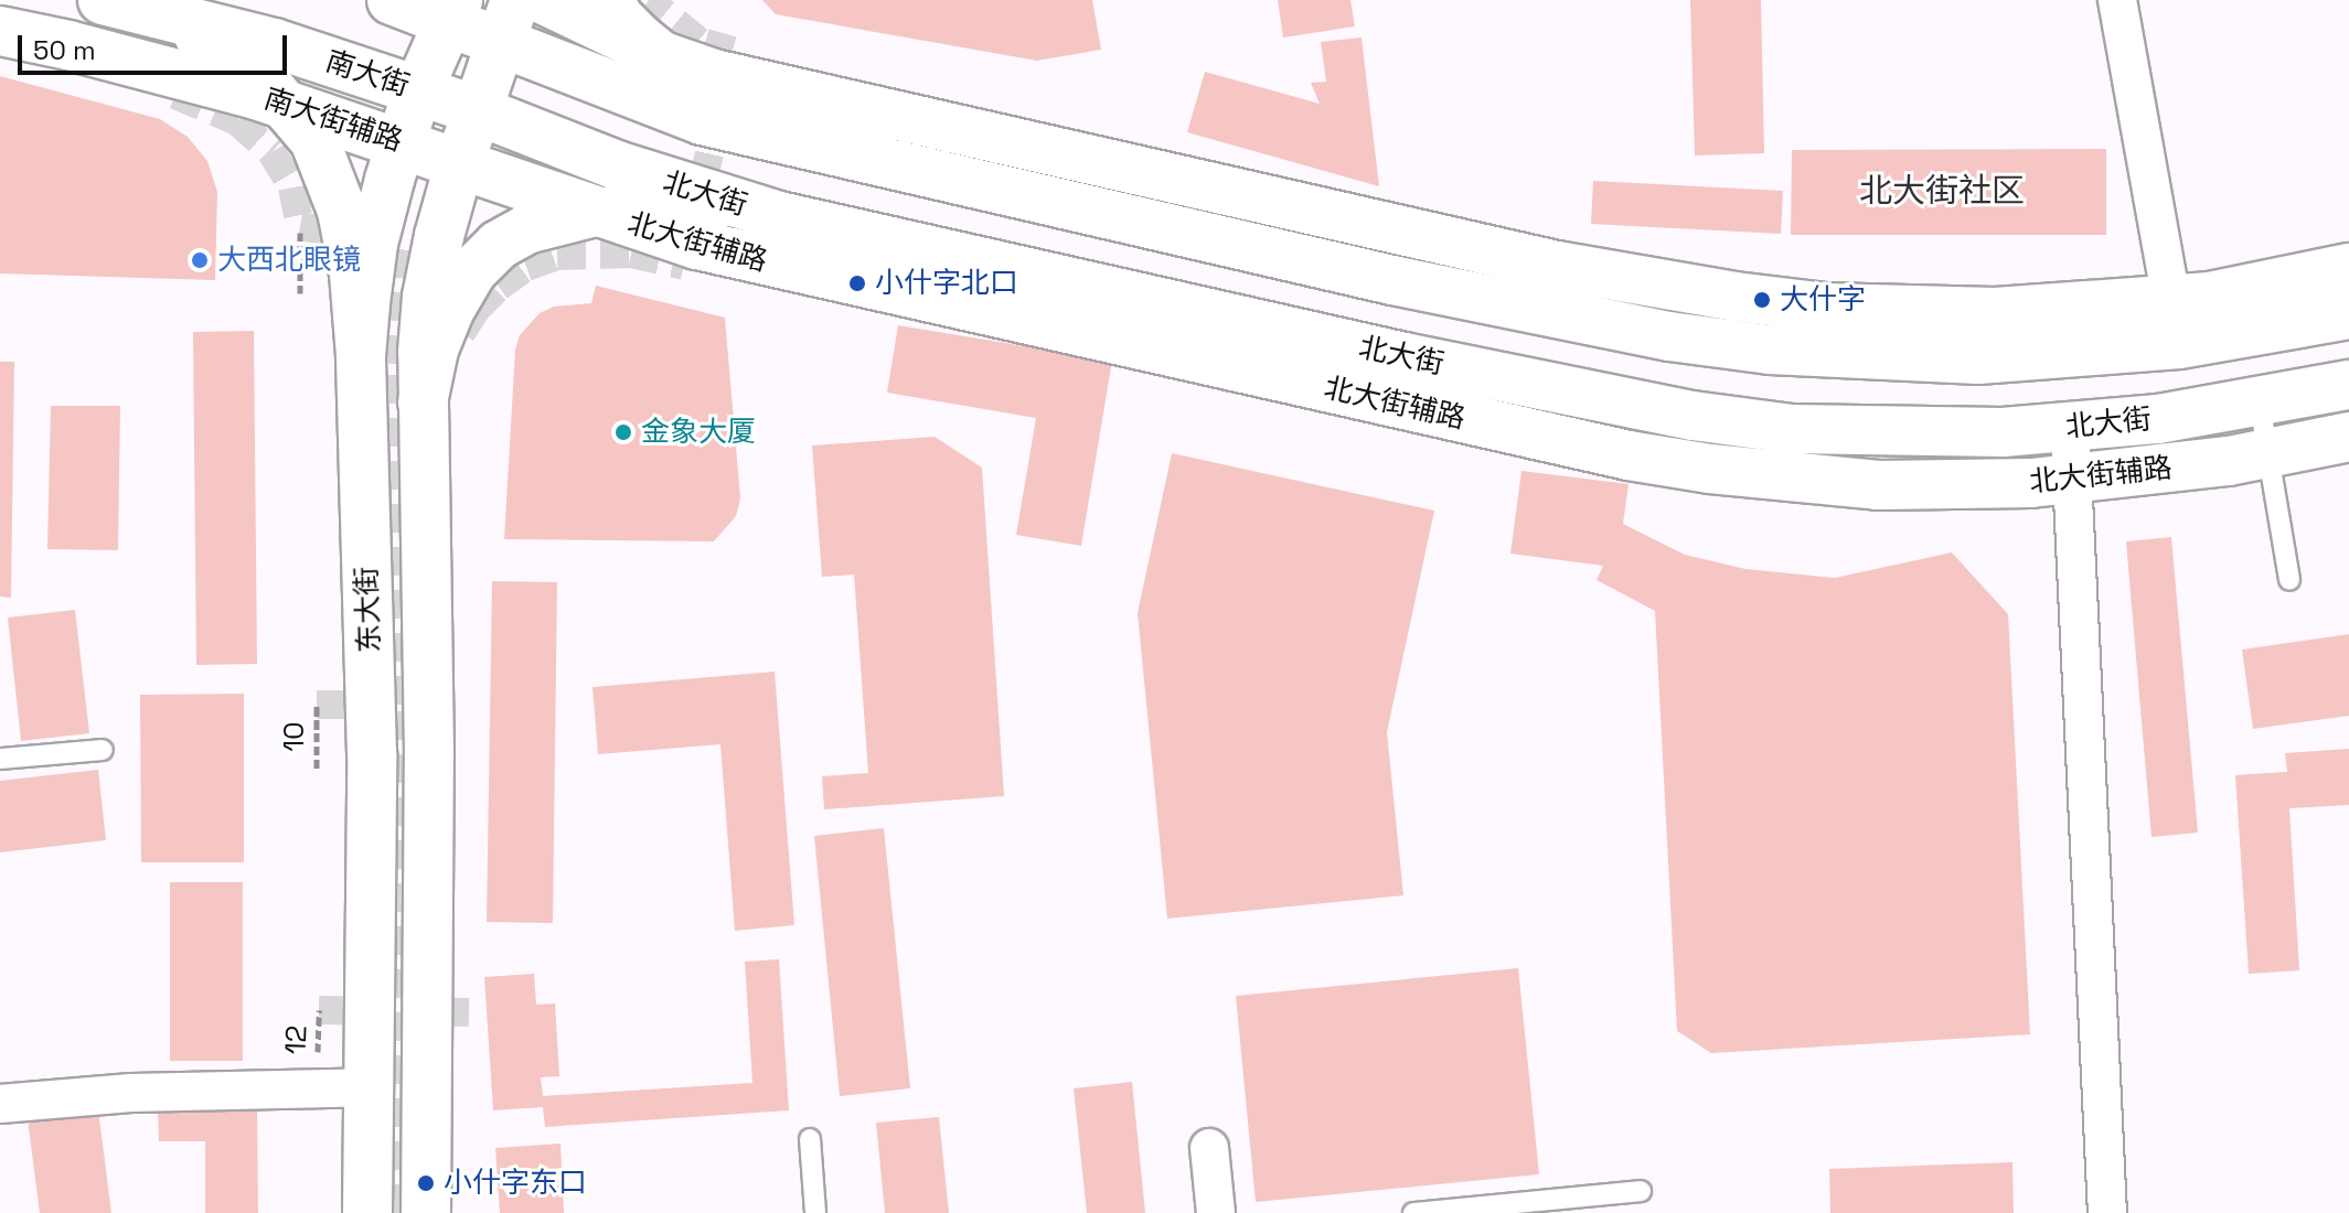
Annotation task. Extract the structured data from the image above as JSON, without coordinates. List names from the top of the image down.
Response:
{
  "streets": {
    "main road": [
      "南大街",
      "南大街辅路",
      "北大街",
      "北大街辅路",
      "东大街"
    ],
    "path": ["10", "12"]
  },
  "crossings": [
    ["南大街", "北大街"],
    ["南大街", "东大街"],
    ["南大街辅路", "北大街辅路"],
    ["南大街辅路", "东大街"],
    ["北大街", "东大街"],
    ["北大街辅路", "东大街"]
  ],
  "districts": ["北大街社区"],
  "places": [
    "大西北眼镜",
    "小什字北口",
    "大什字",
    "金象大厦",
    "小什字东口"
  ],
  "scale_bar": "50 m"
}
